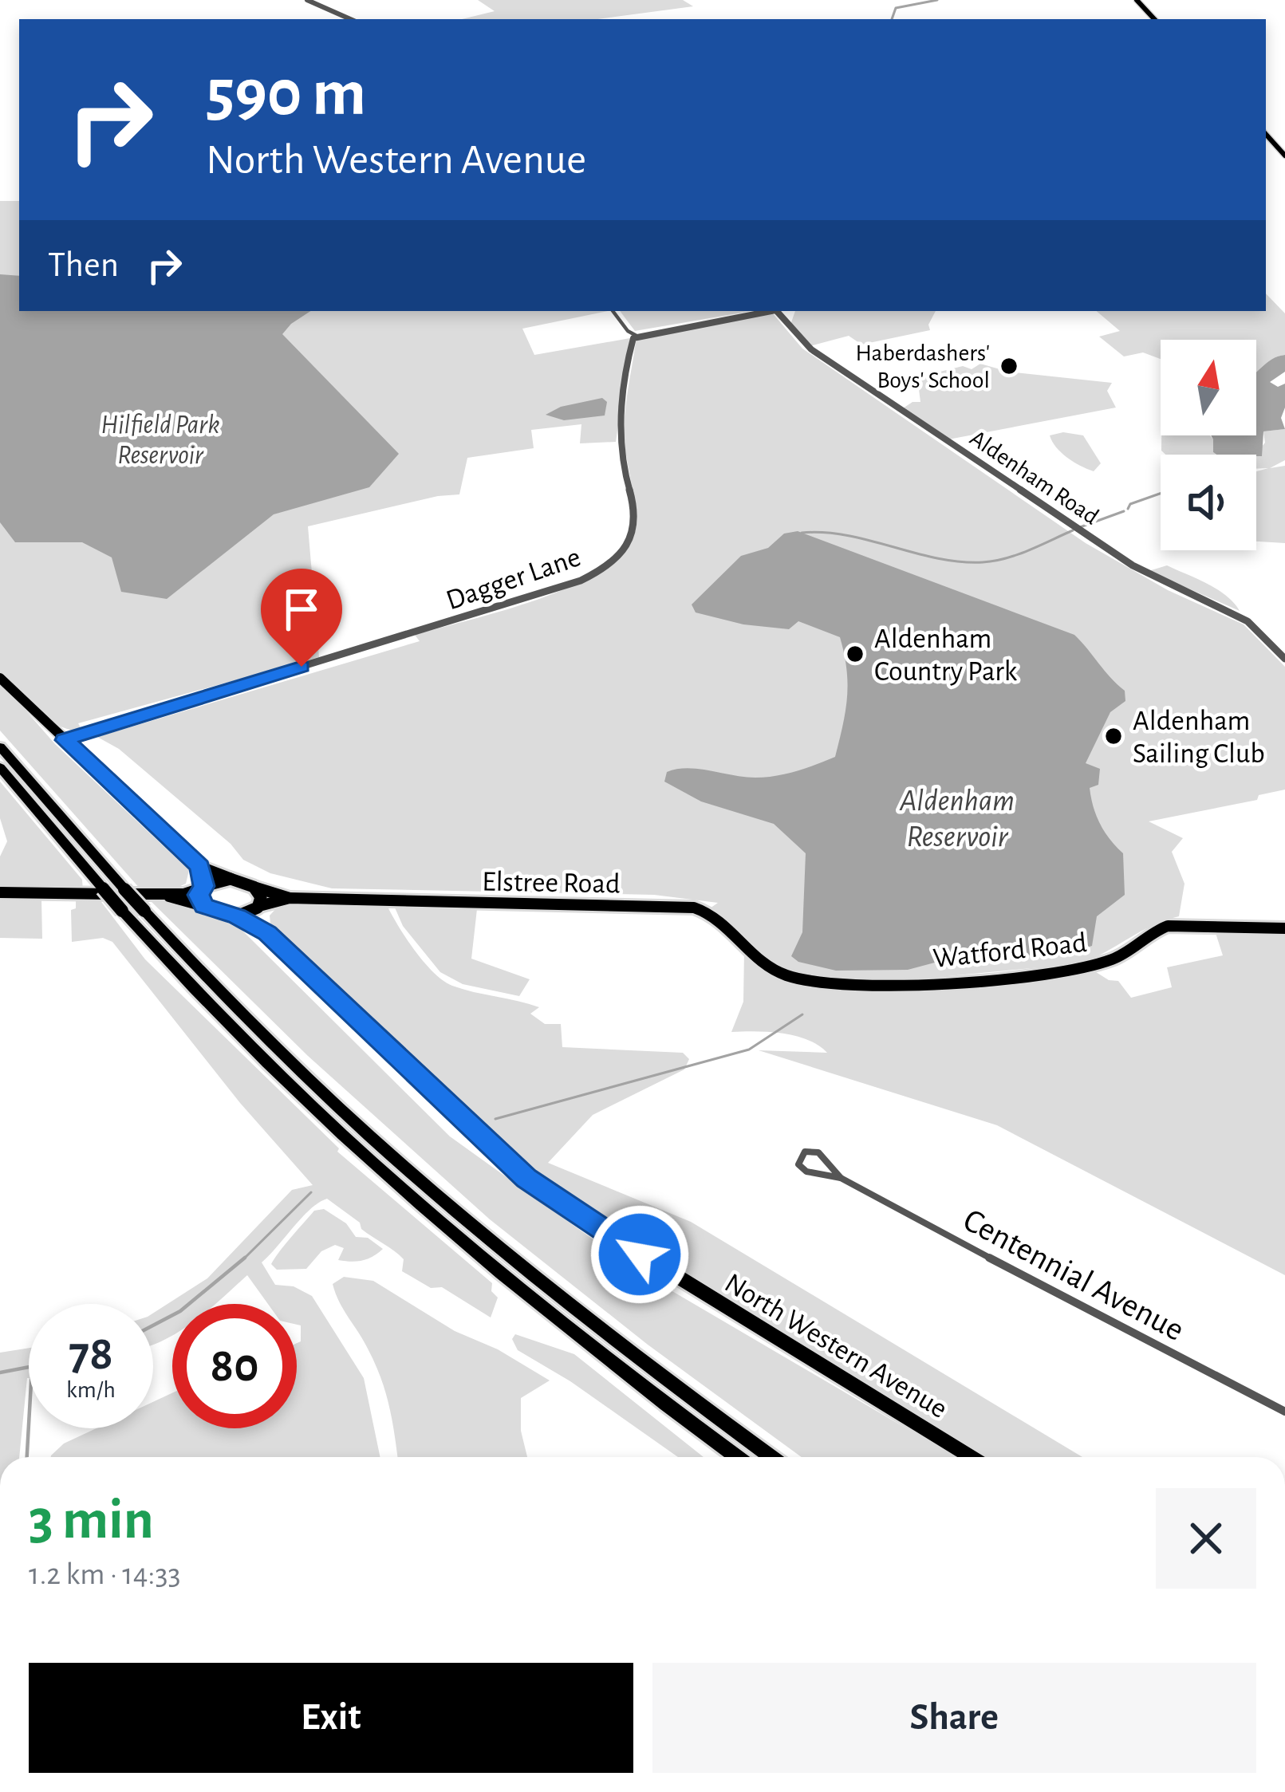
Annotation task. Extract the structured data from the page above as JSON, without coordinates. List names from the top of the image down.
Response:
{
  "streets": {
    "highway": ["North Western Avenue"],
    "main road": ["Elstree Road", "Watford Road"],
    "street": ["Aldenham Road", "Dagger Lane", "Centennial Avenue"]
  },
  "crossings": [
    ["Elstree Road", "Watford Road"],
    ["Elstree Road", "North Western Avenue"]
  ],
  "water": ["Hilfield Park Reservoir", "Aldenham Reservoir"],
  "places": ["Haberdashers' Boys' School", "Aldenham Country Park", "Aldenham Sailing Club"],
  "north": "top",
  "page": {
    "turn": ["590 m", "North Western Avenue"],
    "then": "Then",
    "speed": "78 km/h",
    "limit": "80",
    "heading": ["3 min", "1.2 km · 14:33"],
    "buttons": ["Exit", "Share"]
  }
}
